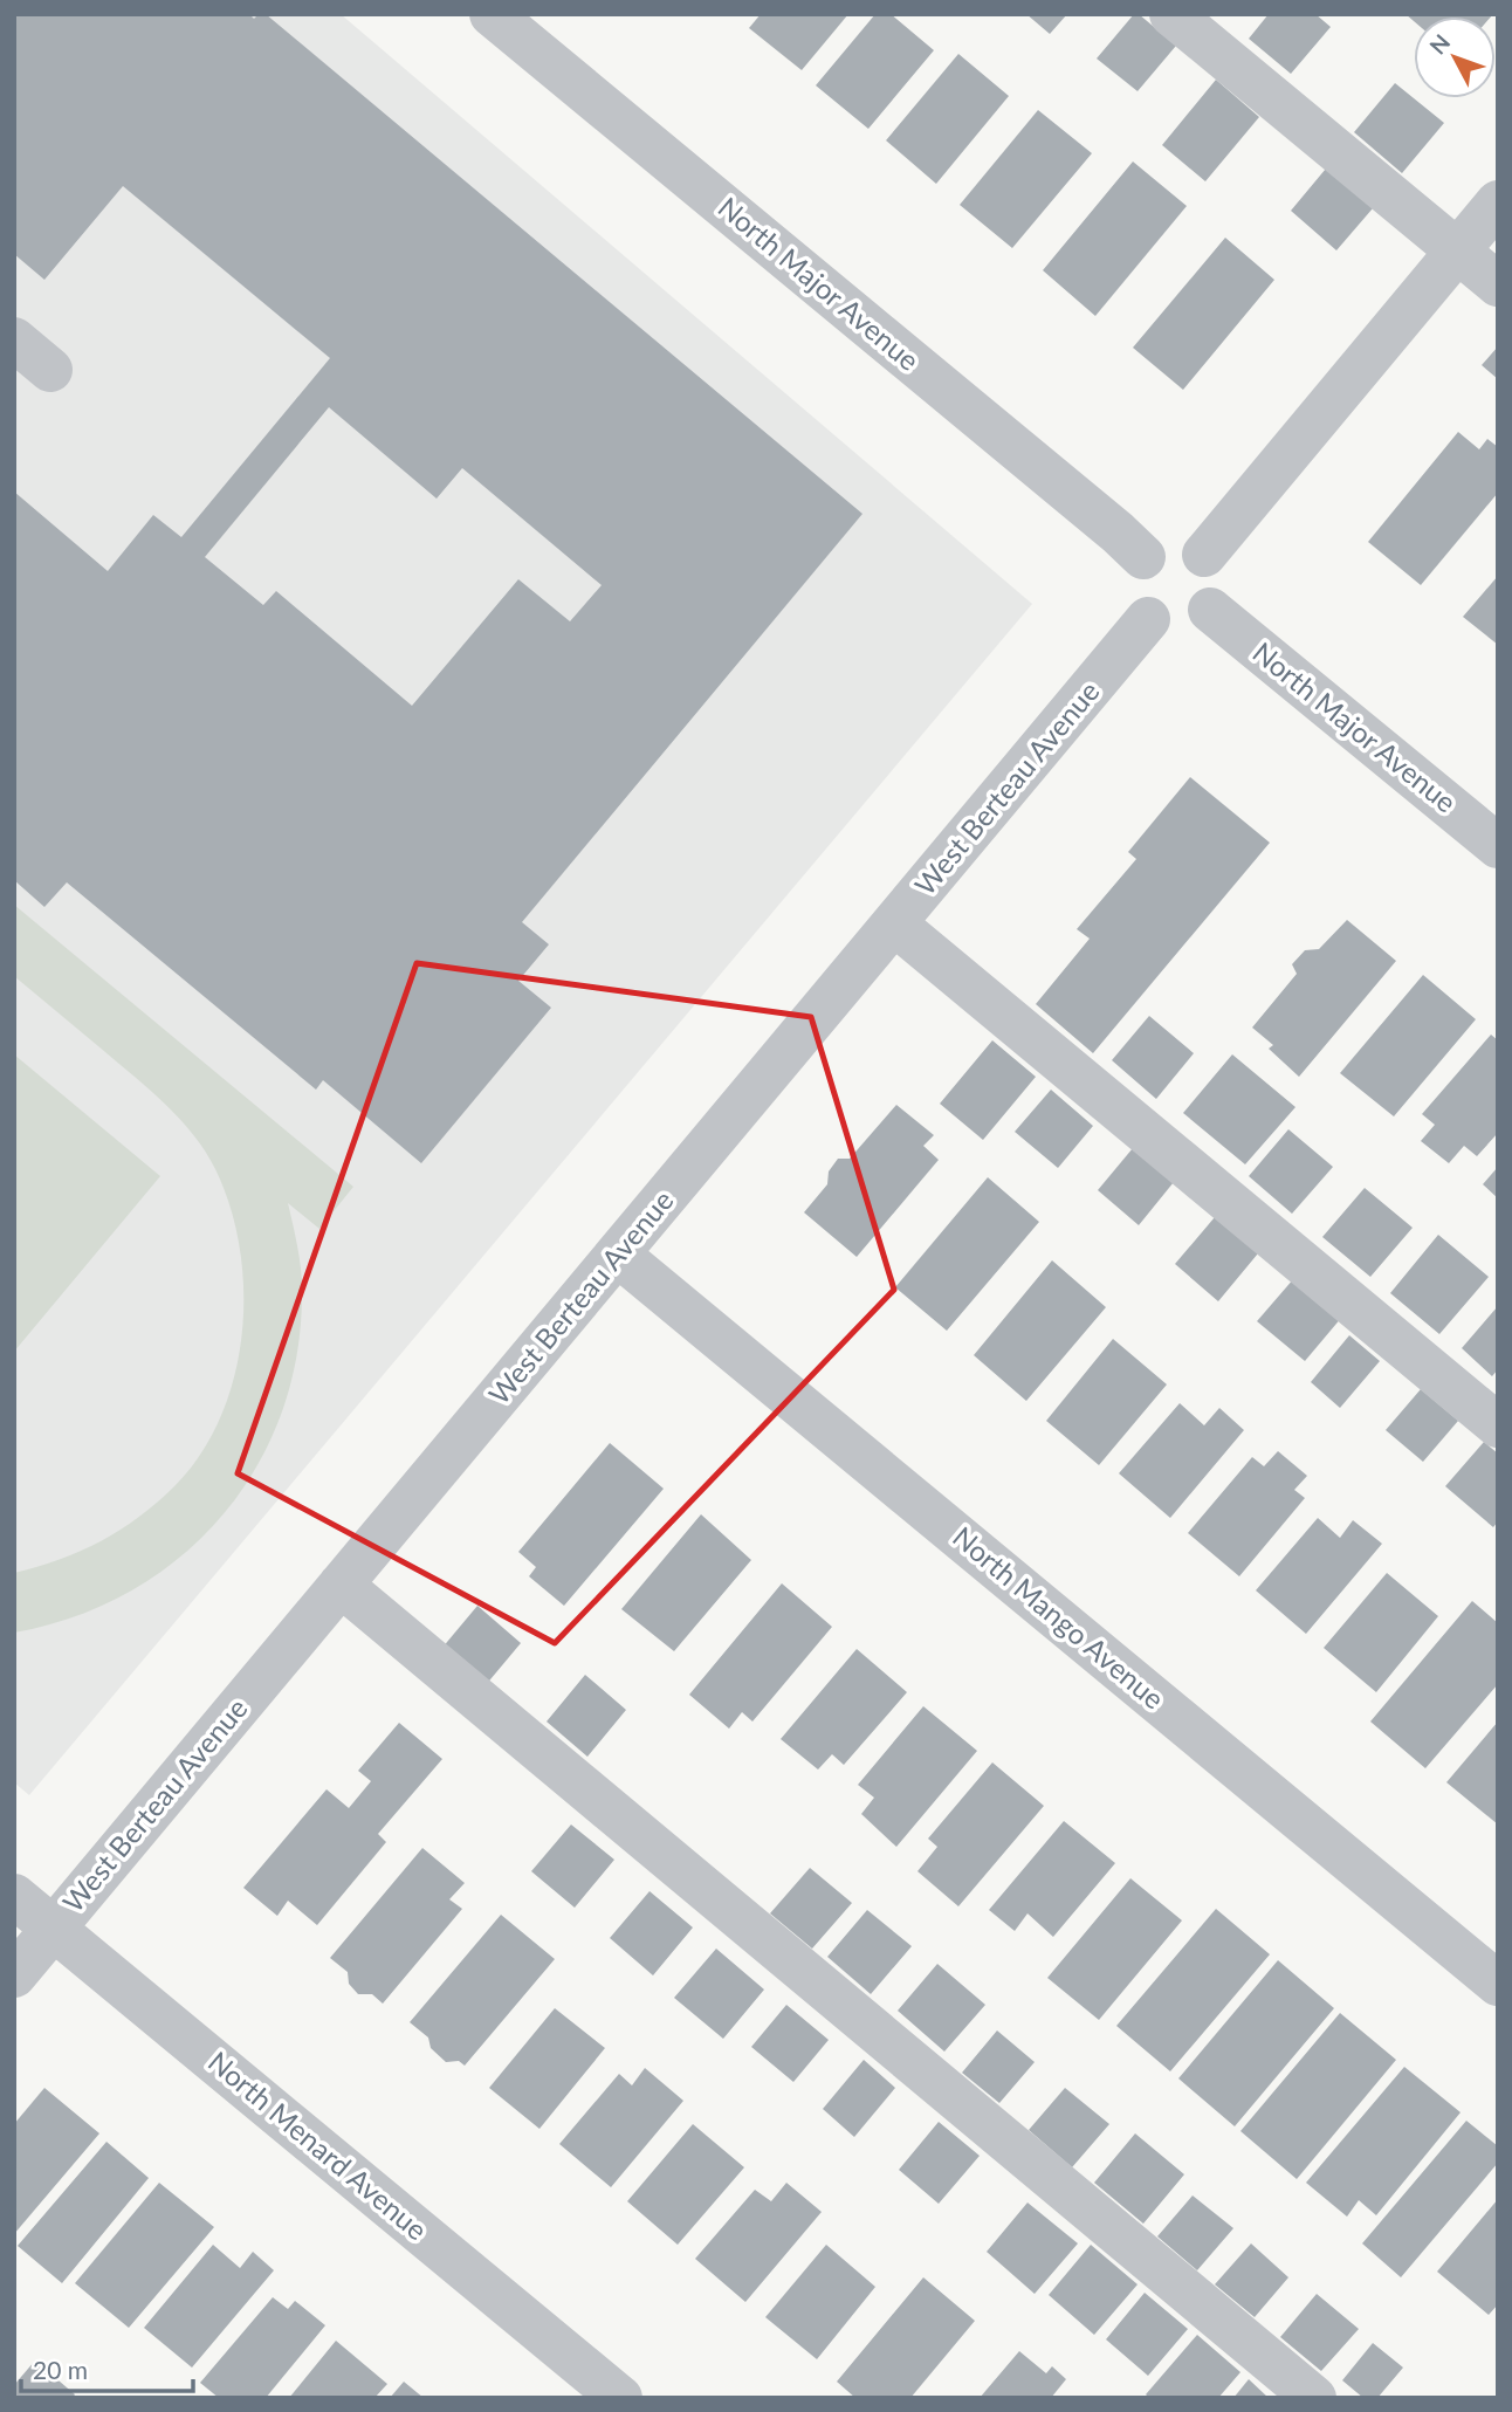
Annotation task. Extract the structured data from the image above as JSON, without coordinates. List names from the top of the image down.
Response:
{
  "streets": {
    "street": [
      "North Major Avenue",
      "West Berteau Avenue",
      "North Mango Avenue",
      "North Menard Avenue"
    ]
  },
  "crossings": [
    ["North Major Avenue", "West Berteau Avenue"],
    ["West Berteau Avenue", "North Mango Avenue"],
    ["West Berteau Avenue", "North Menard Avenue"]
  ],
  "scale_bar": "20 m",
  "north": "top left"
}
